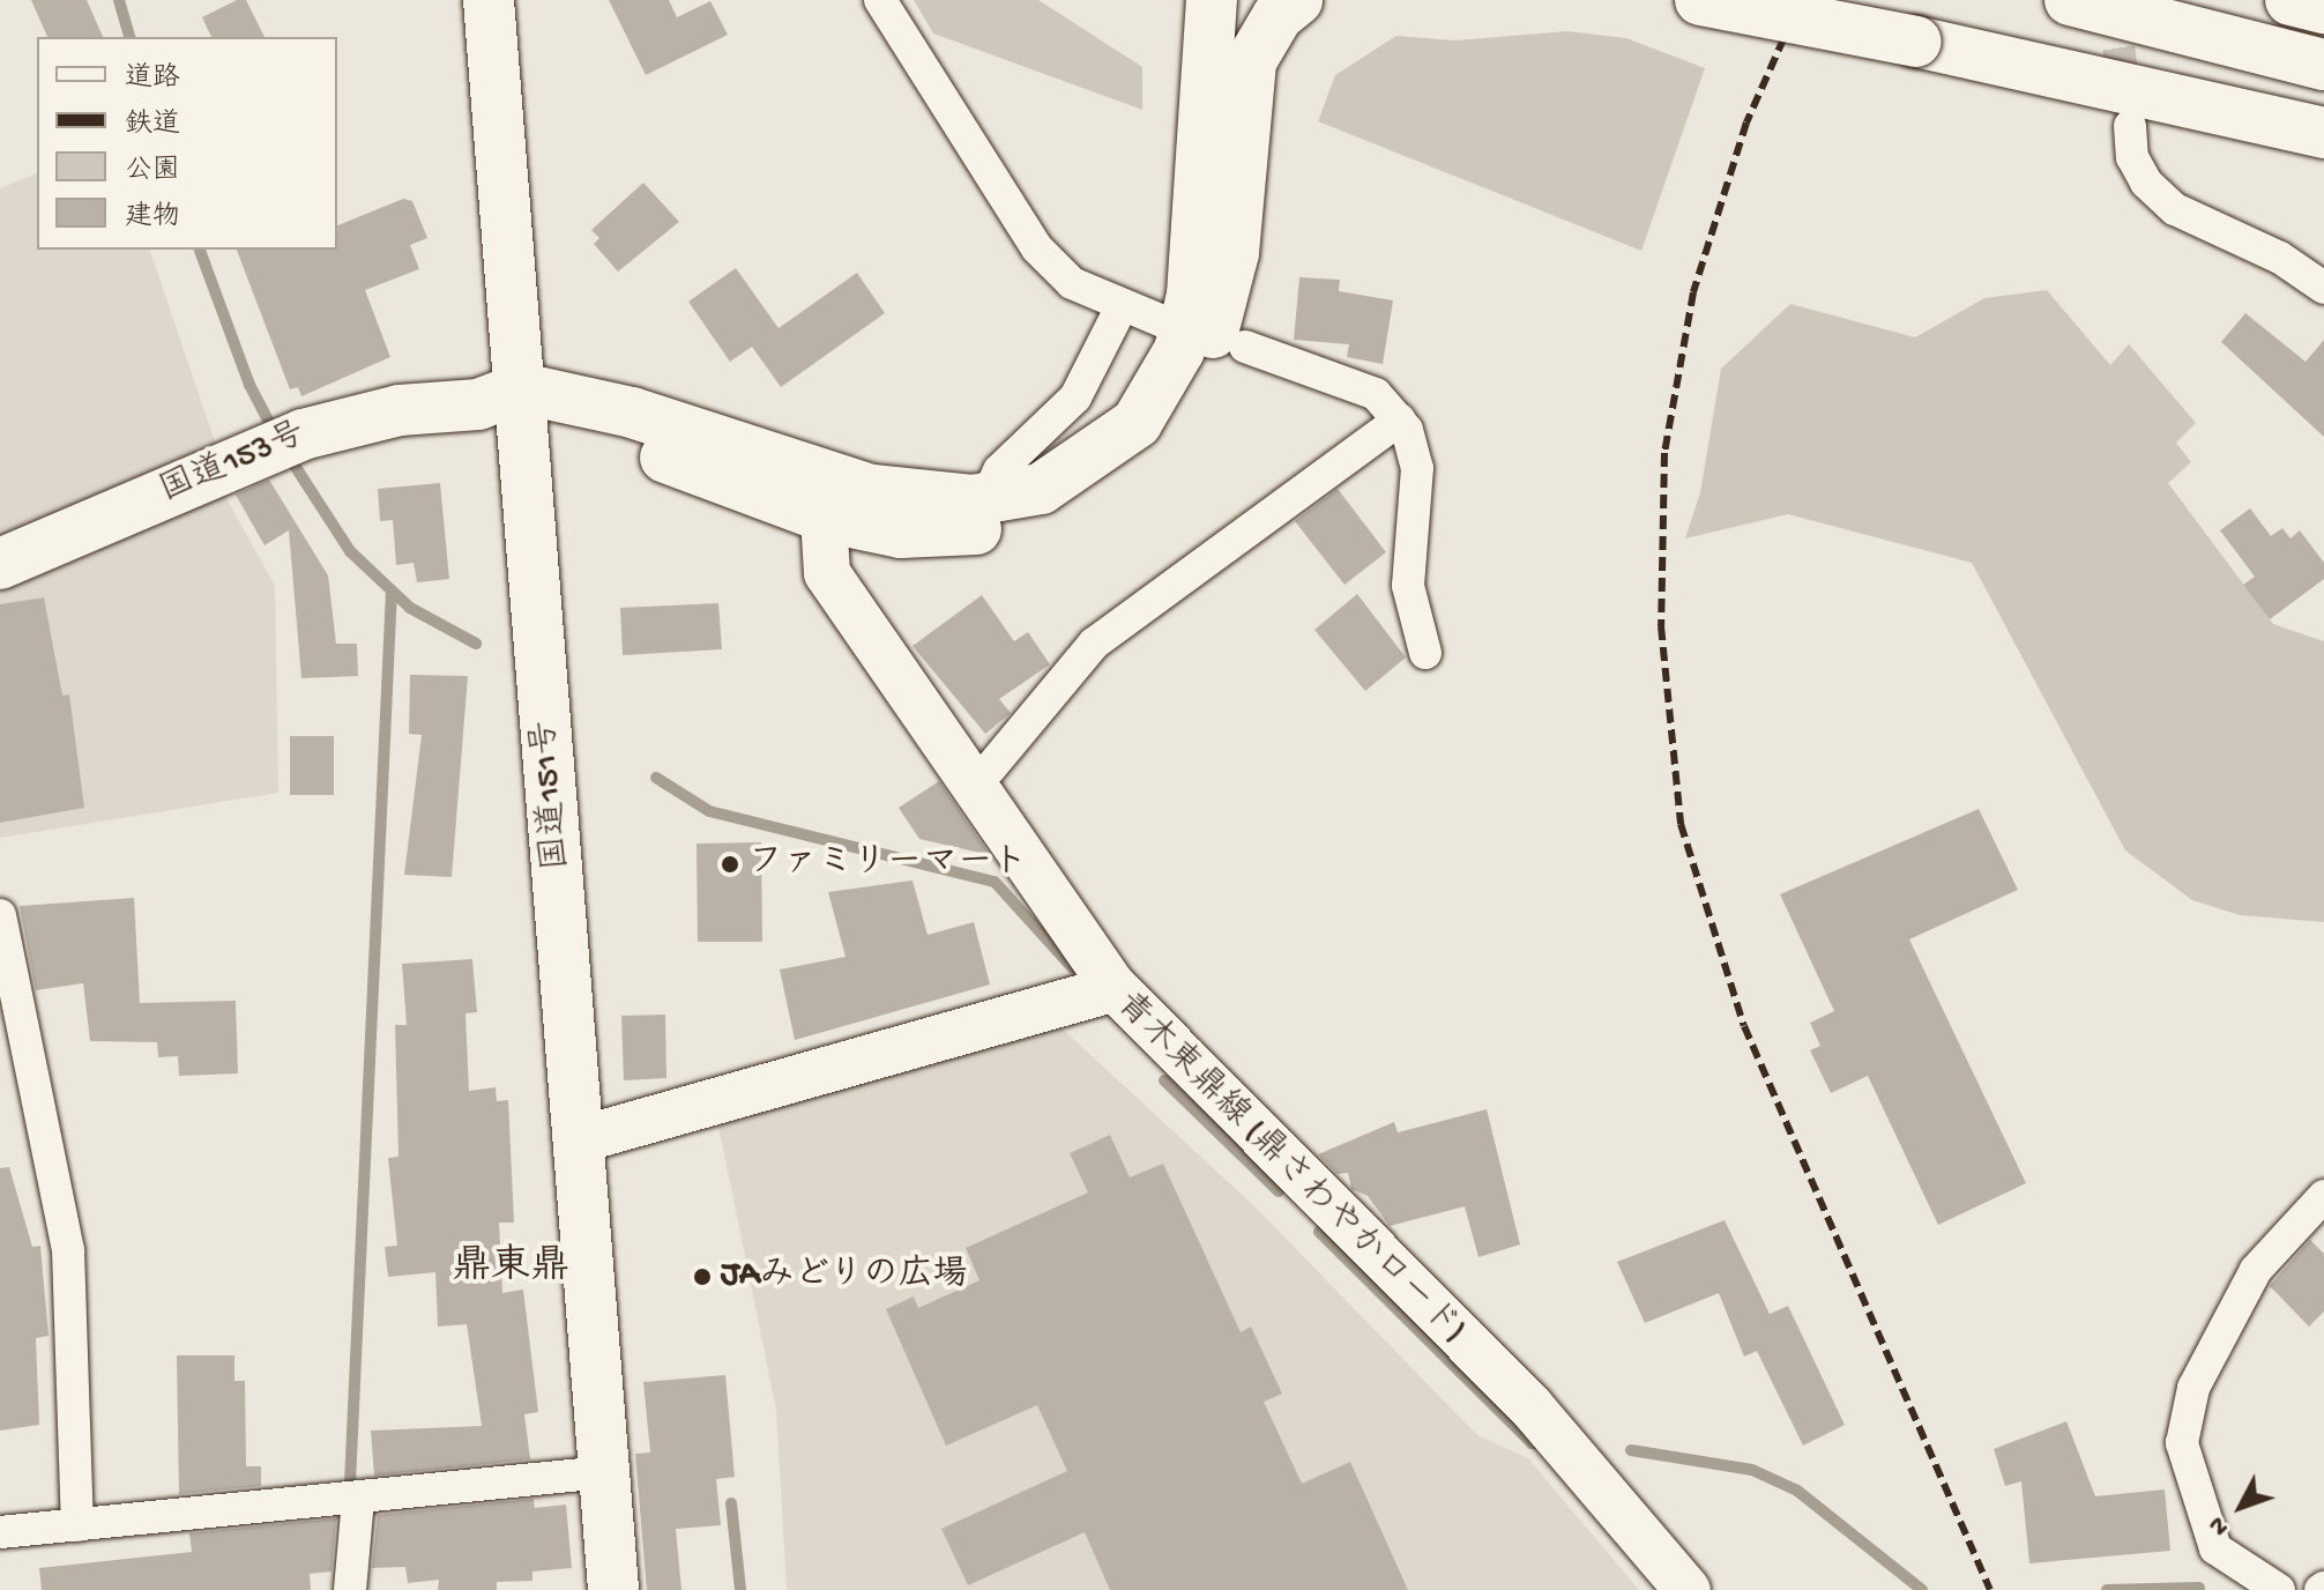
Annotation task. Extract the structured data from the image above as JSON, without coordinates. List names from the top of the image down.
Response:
{
  "streets": {
    "highway": ["国道153号", "国道151号"],
    "main road": ["青木東鼎線 (鼎さわやかロード)"]
  },
  "crossings": [
    ["国道153号", "国道151号"],
    ["国道151号", "青木東鼎線 (鼎さわやかロード)"]
  ],
  "districts": ["鼎東鼎"],
  "places": ["ファミリーマート", "JAみどりの広場"],
  "legend": [
    "道路",
    "鉄道",
    "公園",
    "建物"
  ],
  "north": "bottom left"
}
